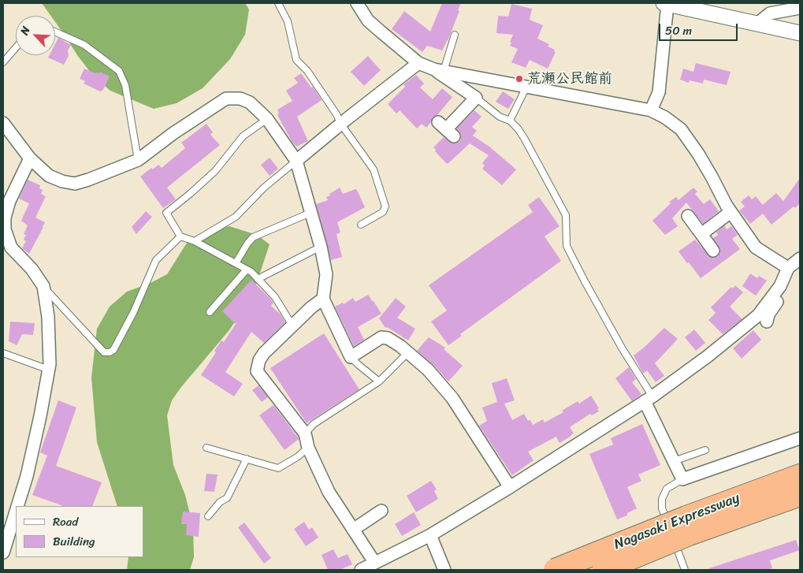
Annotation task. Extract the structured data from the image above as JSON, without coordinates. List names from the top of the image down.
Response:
{
  "streets": {
    "highway": ["Nagasaki Expressway"]
  },
  "places": ["荒瀬公民館前"],
  "legend": ["Road", "Building"],
  "scale_bar": "50 m",
  "north": "top left"
}
